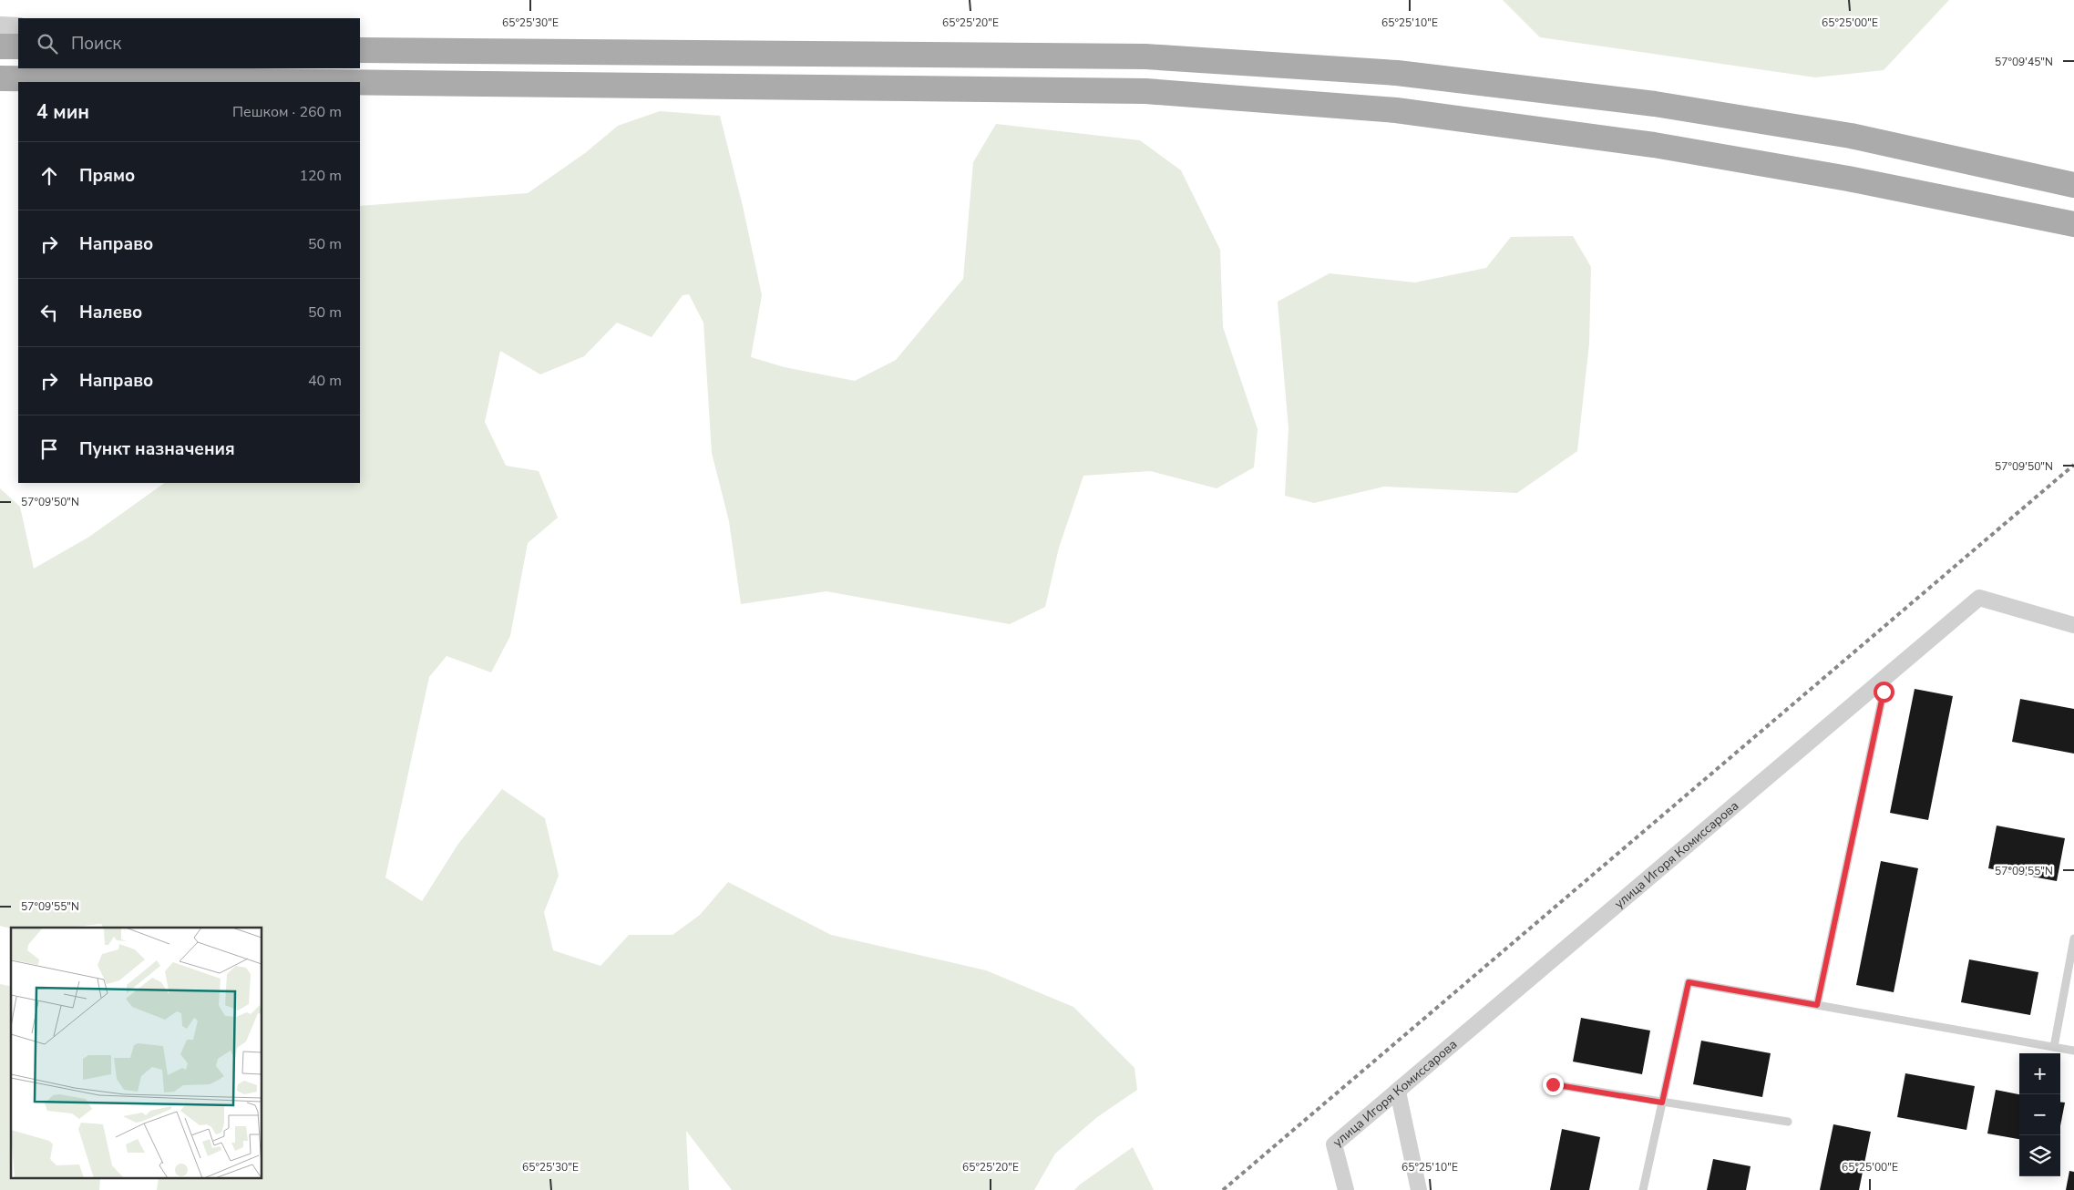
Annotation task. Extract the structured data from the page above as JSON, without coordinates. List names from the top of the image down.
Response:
{
  "streets": {
    "street": ["улица Игоря Комиссарова"]
  },
  "page": {
    "search": "Поиск",
    "heading": ["4 мин", "Пешком · 260 m"],
    "list": [
      ["Прямо", "120 m"],
      ["Направо", "50 m"],
      ["Налево", "50 m"],
      ["Направо", "40 m"],
      "Пункт назначения"
    ],
    "map_buttons": ["+", "−"]
  },
  "coordinates": [
    "65°25'30\"E",
    "65°25'20\"E",
    "65°25'10\"E",
    "65°25'00\"E",
    "57°09'45\"N",
    "57°09'50\"N",
    "57°09'55\"N"
  ]
}
